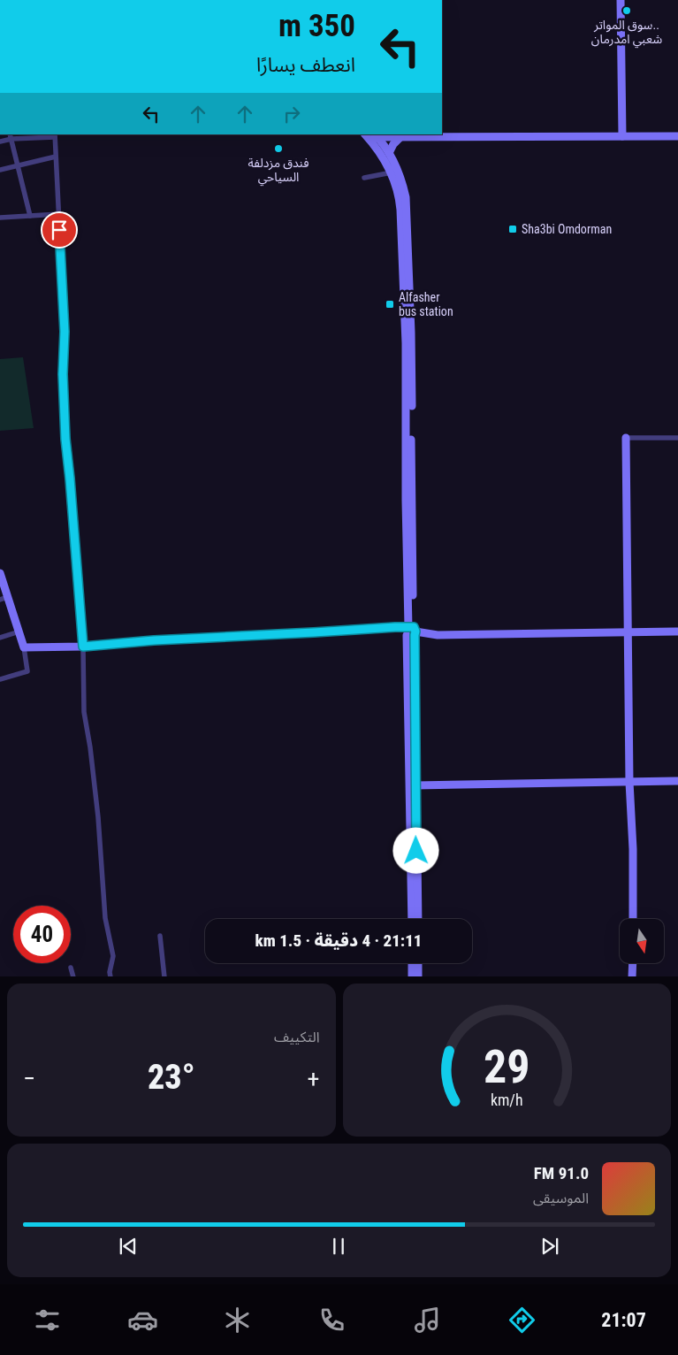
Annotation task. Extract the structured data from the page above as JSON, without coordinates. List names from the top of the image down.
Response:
{
  "places": {
    "other": ["سوق المواتر.. شعبي امدرمان", "فندق مزدلفة السياحي"],
    "transit": ["Sha3bi Omdorman", "Alfasher bus station"]
  },
  "north": "bottom",
  "page": {
    "turn": ["350 m", "انعطف يسارًا"],
    "limit": "40",
    "trip": "21:11 · 4 دقيقة · 1.5 km",
    "tile": "التكييف",
    "heat": ["−", "23°", "+"],
    "song": ["91.0 FM", "الموسيقى"],
    "tabs": "21:07",
    "gauge": ["29", "km/h"]
  }
}
